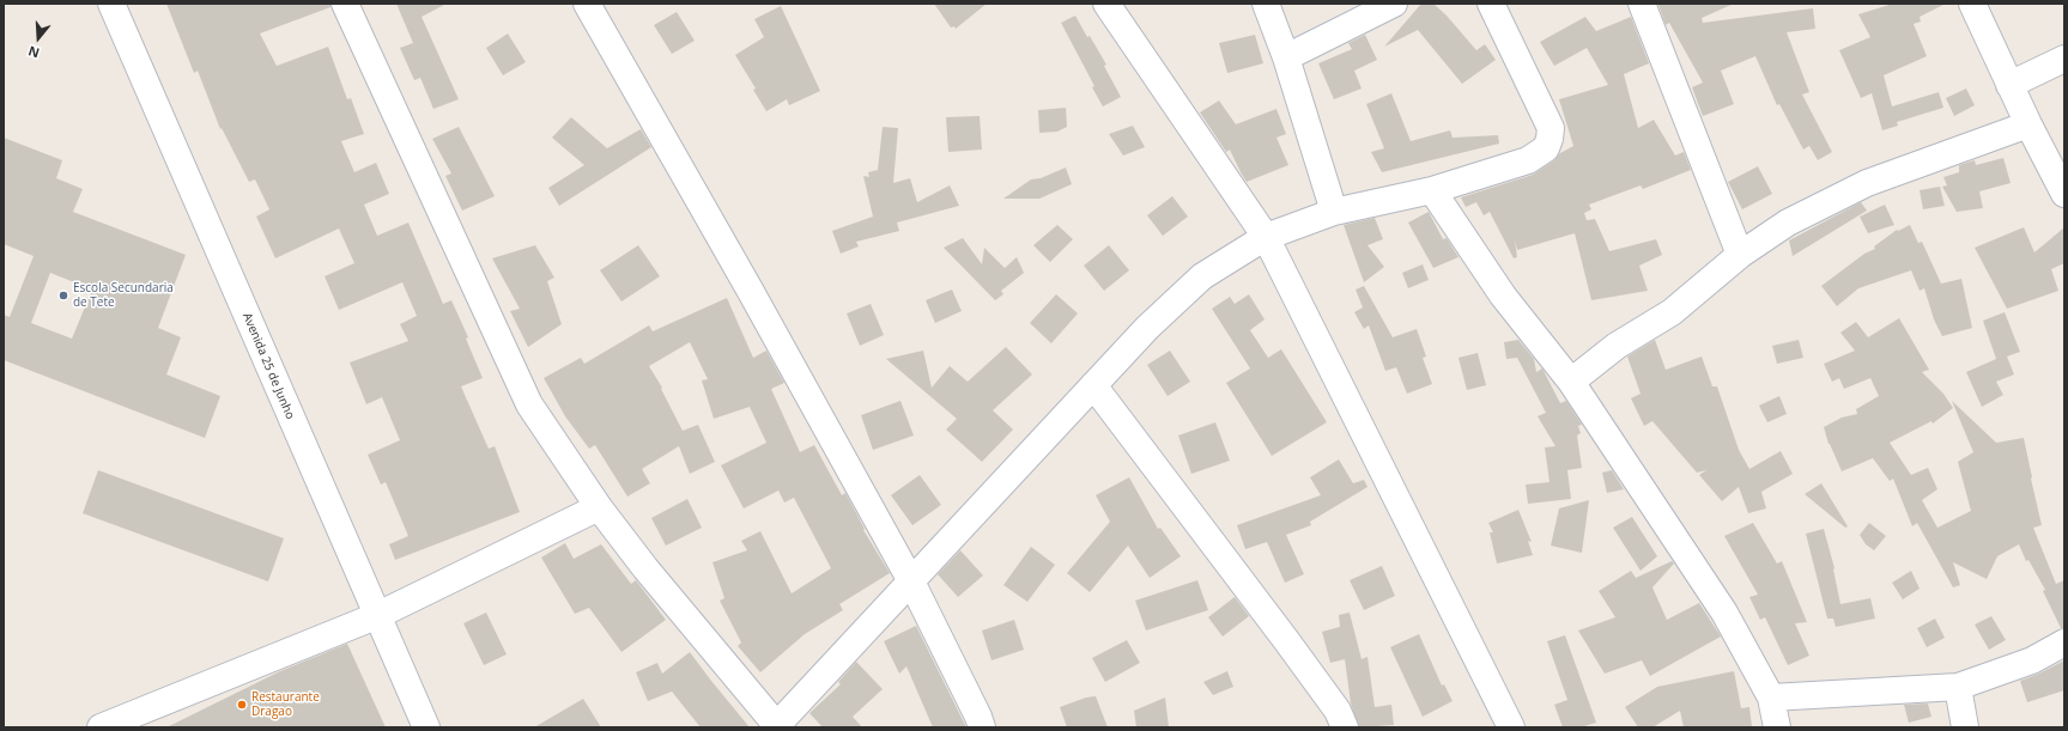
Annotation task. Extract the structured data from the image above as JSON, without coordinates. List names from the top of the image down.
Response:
{
  "streets": {
    "street": ["Avenida 25 de Junho"]
  },
  "places": ["Escola Secundaria de Tete", "Restaurante Dragao"],
  "north": "bottom"
}
